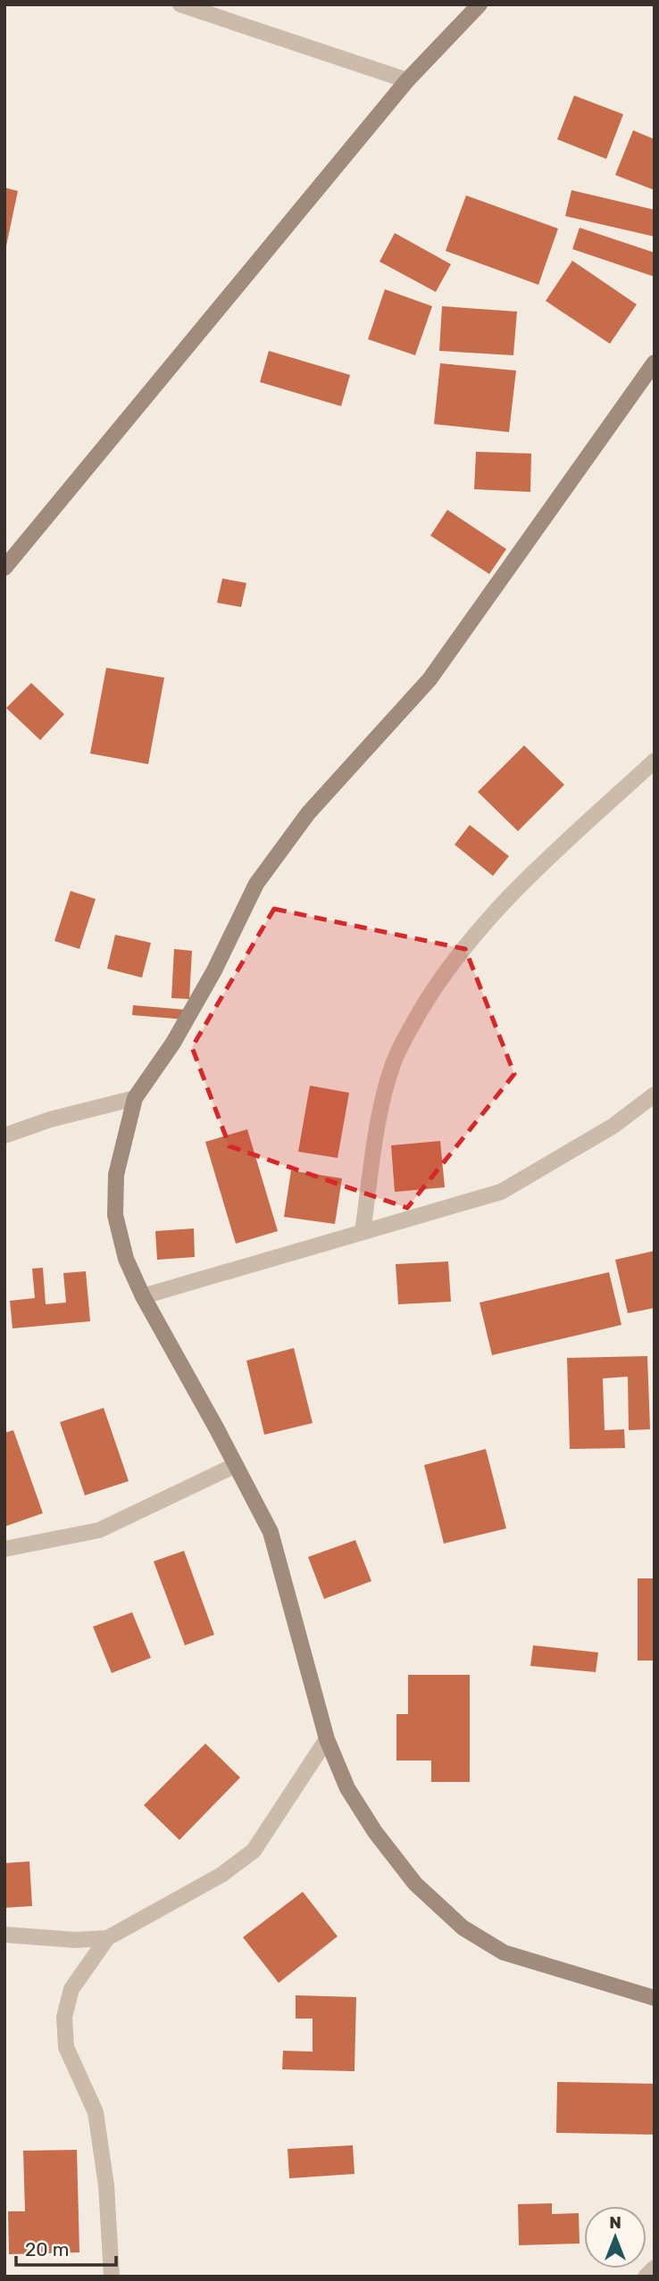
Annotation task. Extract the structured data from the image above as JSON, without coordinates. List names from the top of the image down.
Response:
{
  "scale_bar": "20 m",
  "north": "top"
}
